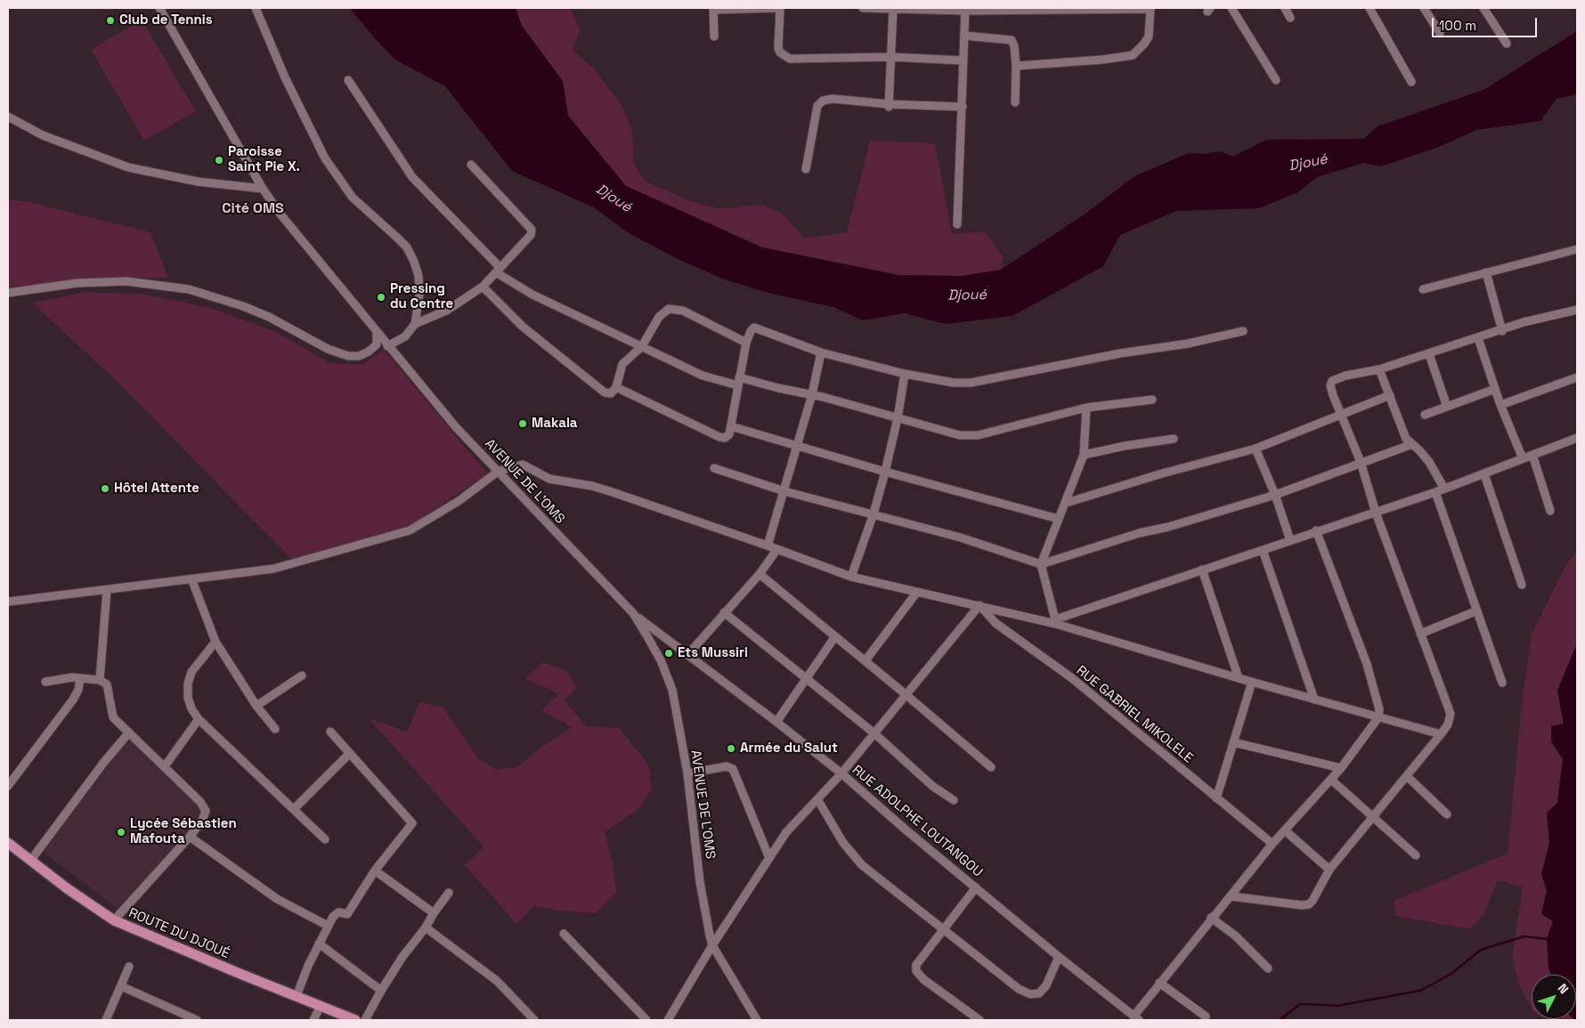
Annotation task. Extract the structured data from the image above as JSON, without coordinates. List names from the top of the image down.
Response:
{
  "streets": {
    "main road": ["ROUTE DU DJOUÉ"],
    "street": ["AVENUE DE L'OMS", "RUE GABRIEL MIKOLELE", "RUE ADOLPHE LOUTANGOU"]
  },
  "crossings": [
    ["AVENUE DE L'OMS", "RUE ADOLPHE LOUTANGOU"]
  ],
  "districts": ["Cité OMS"],
  "water": ["Djoué"],
  "places": [
    "Club de Tennis",
    "Paroisse Saint Pie X.",
    "Pressing du Centre",
    "Makala",
    "Hôtel Attente",
    "Ets Mussiri",
    "Armée du Salut",
    "Lycée Sébastien Mafouta"
  ],
  "scale_bar": "100 m",
  "north": "top right"
}
